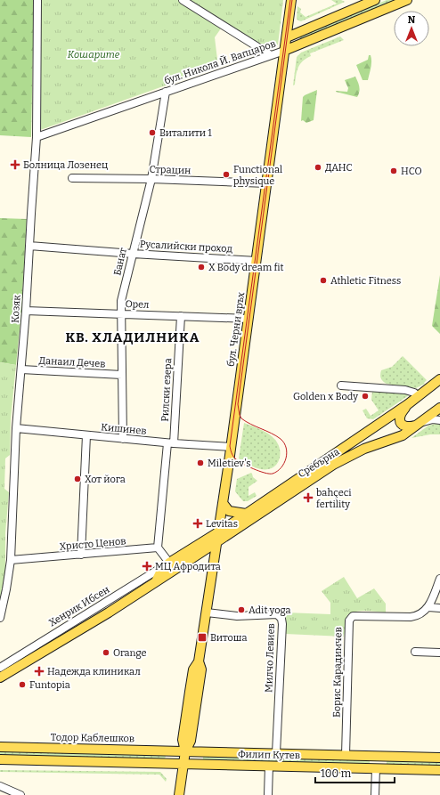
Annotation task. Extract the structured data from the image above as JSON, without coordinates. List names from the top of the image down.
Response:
{
  "streets": {
    "main road": [
      "бул. Никола Й. Вапцаров",
      "бул. Черни връх",
      "Сребърна",
      "Хенрик Ибсен",
      "Тодор Каблешков",
      "Филип Кутев"
    ],
    "street": [
      "Страцин",
      "Русалийски проход",
      "Банат",
      "Орел",
      "Козяк",
      "Данаил Дечев",
      "Рилски езера",
      "Кишинев",
      "Христо Ценов",
      "Милчо Левиев",
      "Борис Карадимчев"
    ]
  },
  "crossings": [
    ["бул. Никола Й. Вапцаров", "Банат"],
    ["бул. Никола Й. Вапцаров", "Козяк"],
    ["бул. Никола Й. Вапцаров", "бул. Черни връх"],
    ["Страцин", "Банат"],
    ["Страцин", "бул. Черни връх"],
    ["Русалийски проход", "Банат"],
    ["Русалийски проход", "Козяк"],
    ["Русалийски проход", "бул. Черни връх"],
    ["Банат", "Орел"],
    ["Банат", "Данаил Дечев"],
    ["Банат", "Кишинев"],
    ["Орел", "Козяк"],
    ["Орел", "бул. Черни връх"],
    ["Орел", "Рилски езера"],
    ["Козяк", "Данаил Дечев"],
    ["Козяк", "Кишинев"],
    ["Козяк", "Христо Ценов"],
    ["бул. Черни връх", "Кишинев"],
    ["бул. Черни връх", "Сребърна"],
    ["бул. Черни връх", "Хенрик Ибсен"],
    ["бул. Черни връх", "Милчо Левиев"],
    ["бул. Черни връх", "Тодор Каблешков"],
    ["бул. Черни връх", "Филип Кутев"],
    ["Рилски езера", "Кишинев"],
    ["Рилски езера", "Христо Ценов"],
    ["Сребърна", "Хенрик Ибсен"],
    ["Милчо Левиев", "Филип Кутев"],
    ["Борис Карадимчев", "Филип Кутев"],
    ["Тодор Каблешков", "Филип Кутев"]
  ],
  "districts": ["КВ. ХЛАДИЛНИКА"],
  "parks": ["Кошарите"],
  "places": {
    "other": [
      "Виталити 1",
      "ДАНС",
      "НСО",
      "Functional physique",
      "X Body dream fit",
      "Athletic Fitness",
      "Golden x Body",
      "Miletiev's",
      "Хот йога",
      "Adit yoga",
      "Orange",
      "Funtopia"
    ],
    "health": [
      "Болница Лозенец",
      "bahçeci fertility",
      "Levitas",
      "МЦ Афродита",
      "Надежда клиникал"
    ],
    "transit": ["Витоша"]
  },
  "scale_bar": "100 m",
  "north": "top"
}
